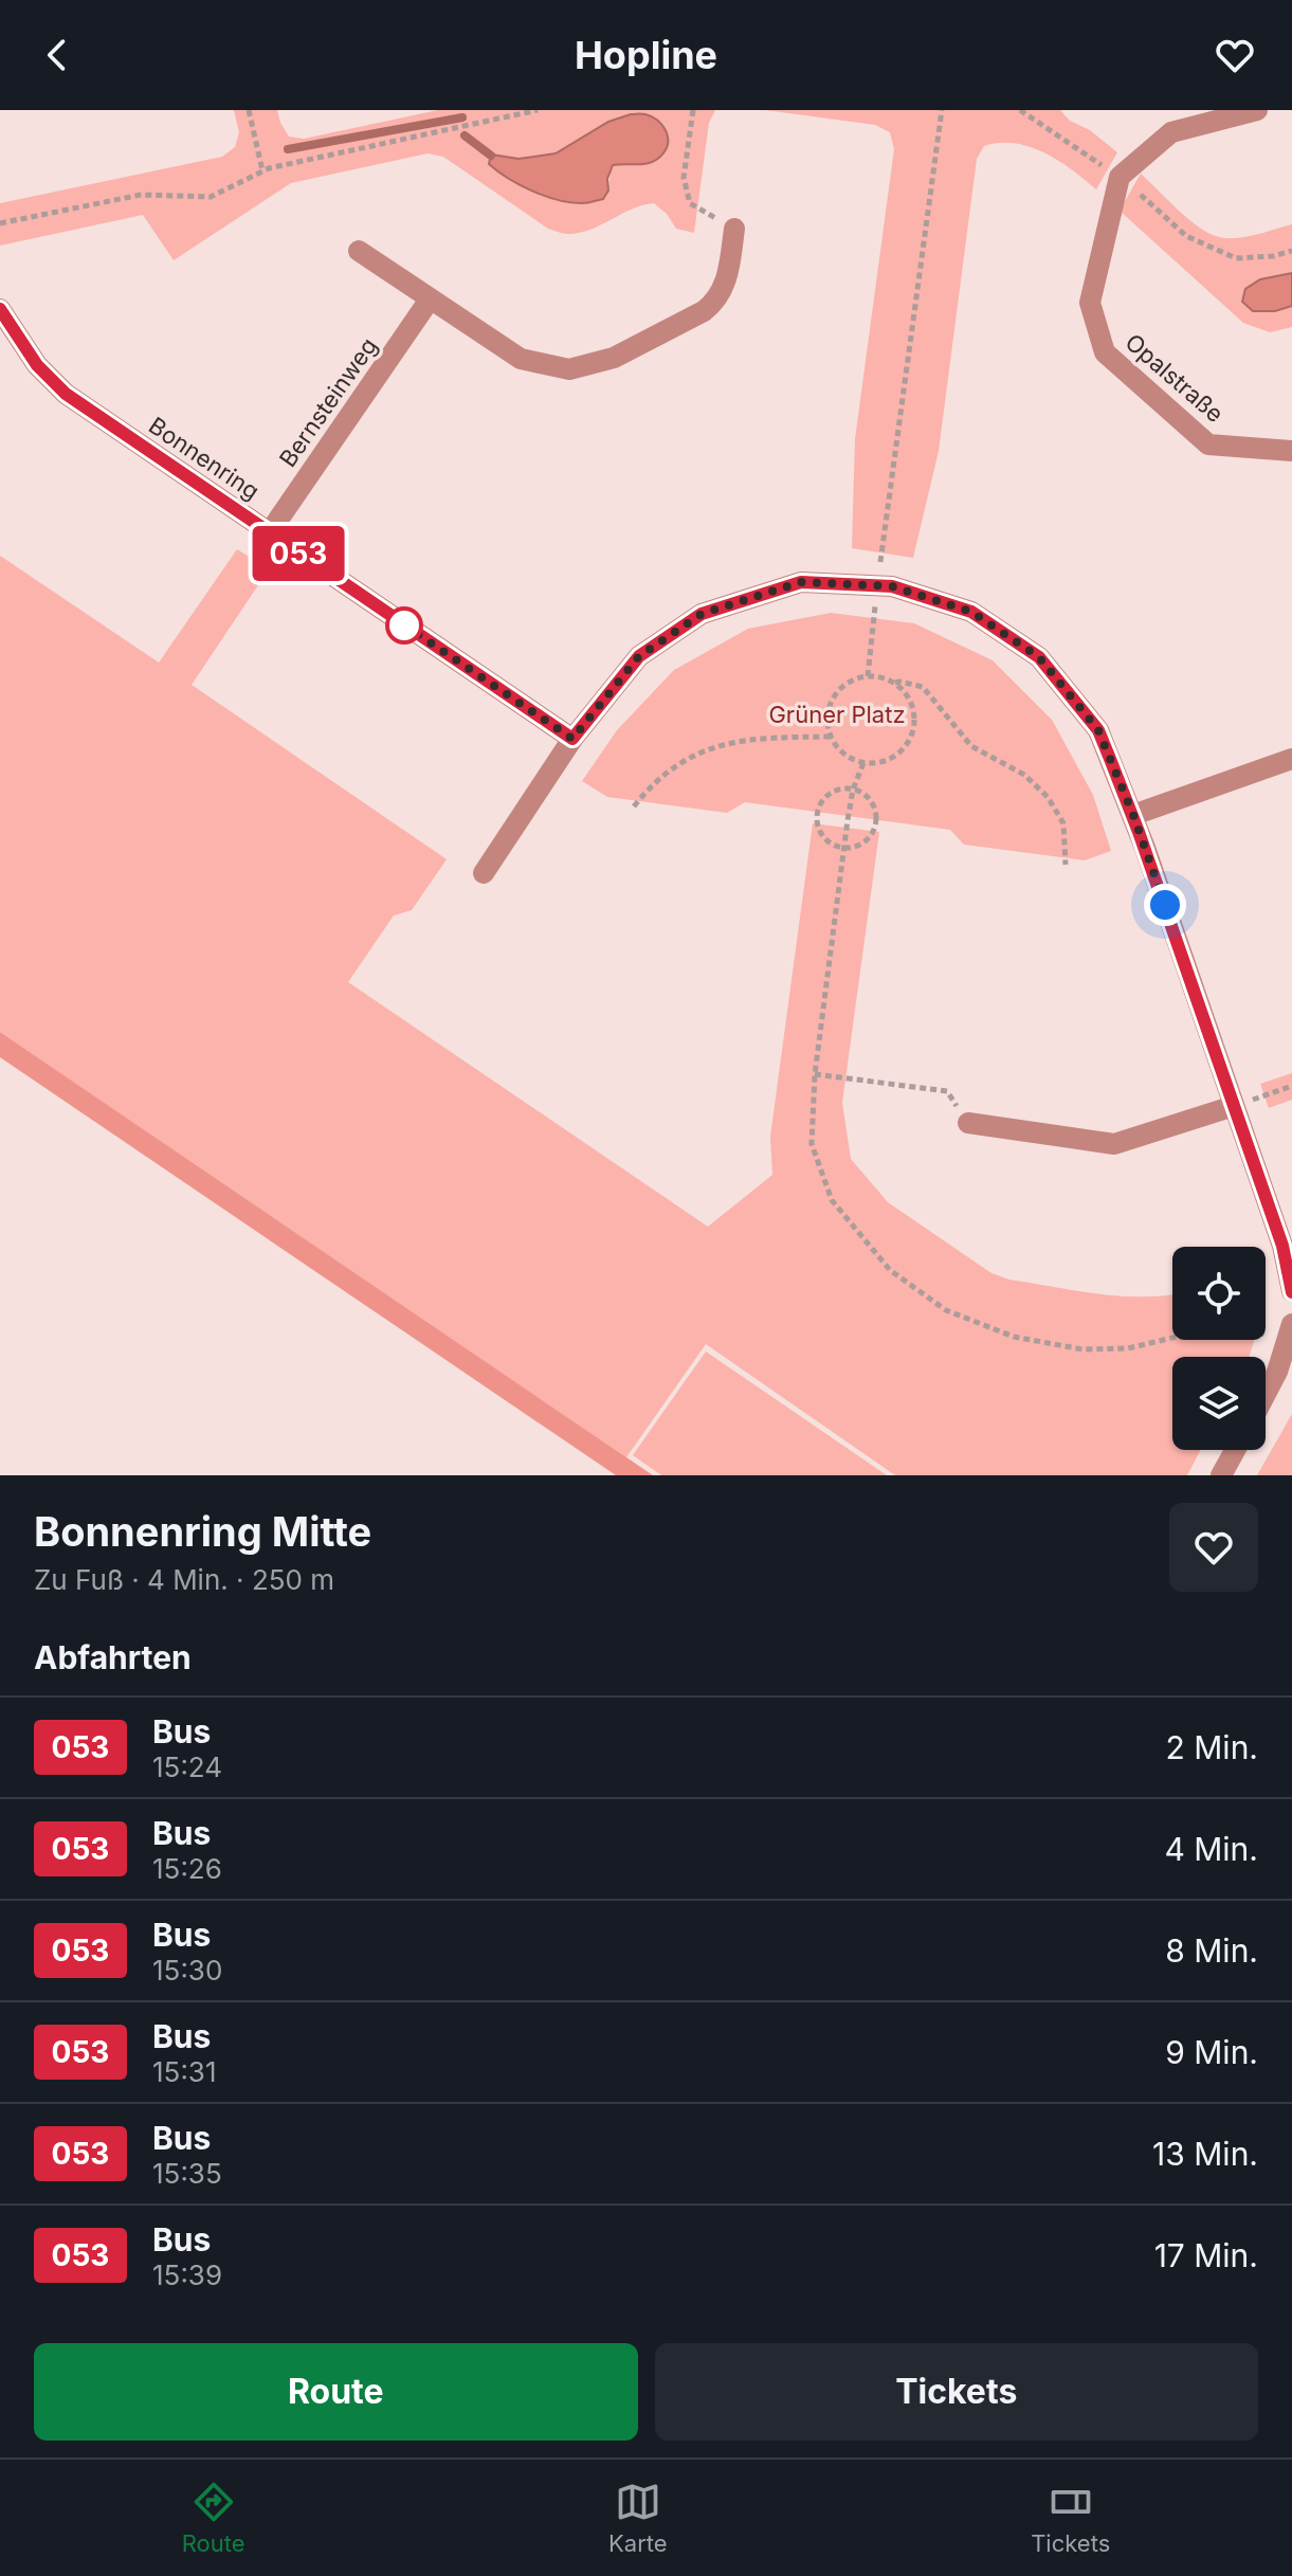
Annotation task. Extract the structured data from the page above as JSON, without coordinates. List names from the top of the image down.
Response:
{
  "streets": {
    "street": ["Opalstraße", "Bernsteinweg", "Bonnenring"]
  },
  "crossings": [
    ["Bernsteinweg", "Bonnenring"]
  ],
  "parks": ["Grüner Platz"],
  "lines": ["bus line 053"],
  "page": {
    "header": "Hopline",
    "on_map": "053",
    "heading": [
      ["Bonnenring Mitte", "Zu Fuß · 4 Min. · 250 m"],
      "Abfahrten"
    ],
    "list": [
      {
        "mark": "053",
        "name": "Bus",
        "note": "15:24",
        "value": "2 Min."
      },
      {
        "mark": "053",
        "name": "Bus",
        "note": "15:26",
        "value": "4 Min."
      },
      {
        "mark": "053",
        "name": "Bus",
        "note": "15:30",
        "value": "8 Min."
      },
      {
        "mark": "053",
        "name": "Bus",
        "note": "15:31",
        "value": "9 Min."
      },
      {
        "mark": "053",
        "name": "Bus",
        "note": "15:35",
        "value": "13 Min."
      },
      {
        "mark": "053",
        "name": "Bus",
        "note": "15:39",
        "value": "17 Min."
      }
    ],
    "buttons": ["Route", "Tickets"],
    "tabs": ["Route", "Karte", "Tickets"]
  }
}
